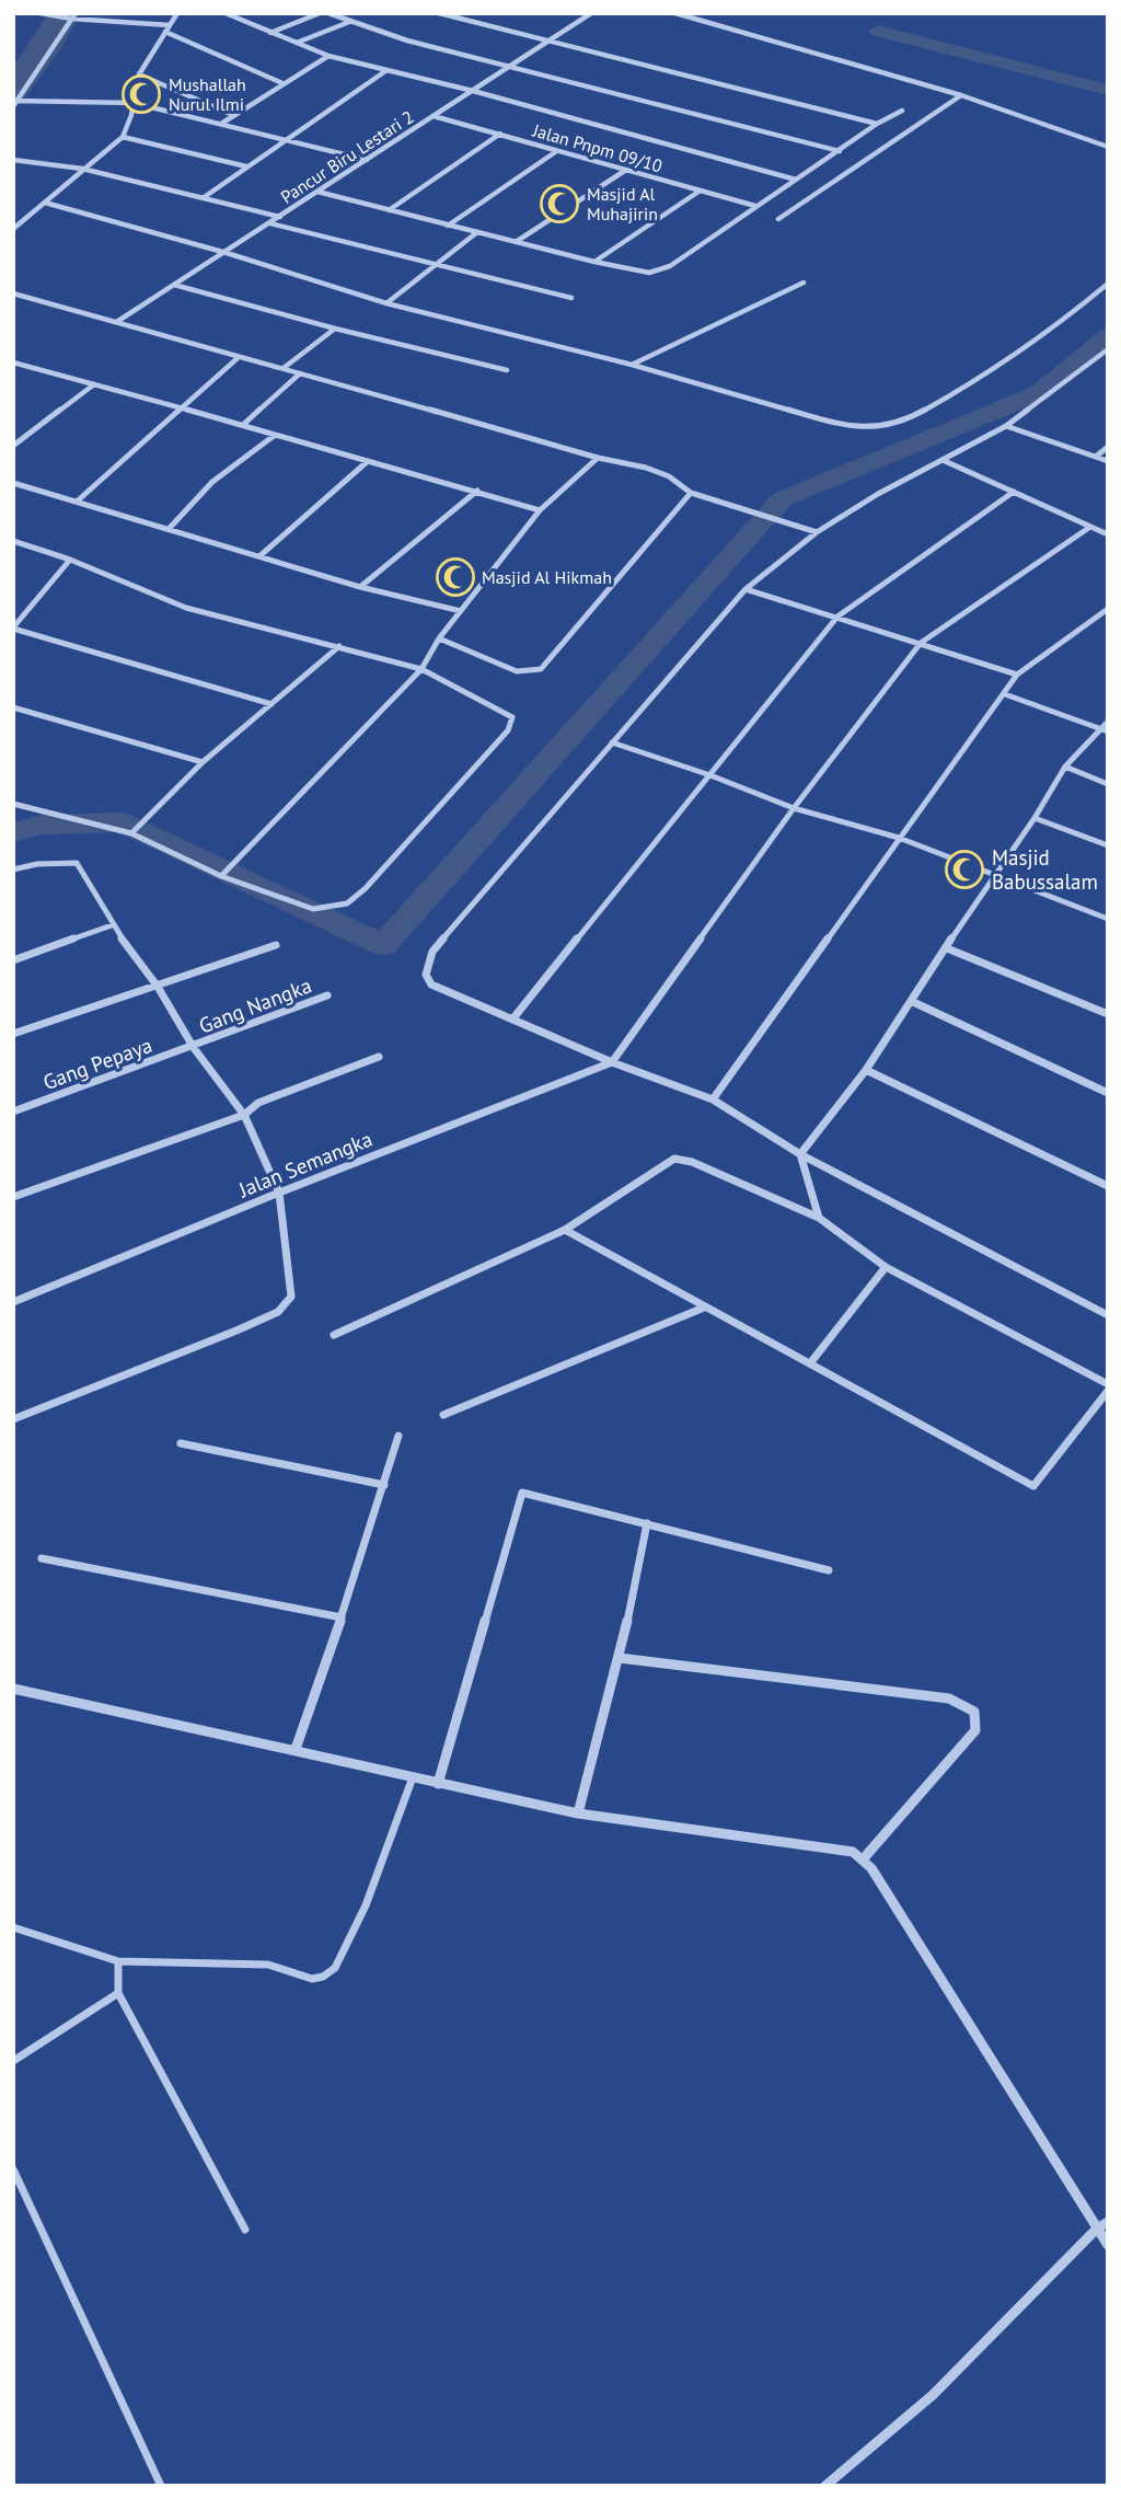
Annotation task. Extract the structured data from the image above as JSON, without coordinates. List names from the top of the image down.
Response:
{
  "streets": {
    "street": [
      "Jalan Pnpm 09/10",
      "Pancur Biru Lestari 2",
      "Gang Nangka",
      "Gang Pepaya",
      "Jalan Semangka"
    ]
  },
  "crossings": [
    ["Jalan Pnpm 09/10", "Pancur Biru Lestari 2"],
    ["Gang Nangka", "Gang Pepaya"]
  ],
  "places": {
    "mosque": [
      "Mushallah Nurul Ilmi",
      "Masjid Al Muhajirin",
      "Masjid Al Hikmah",
      "Masjid Babussalam"
    ]
  }
}
